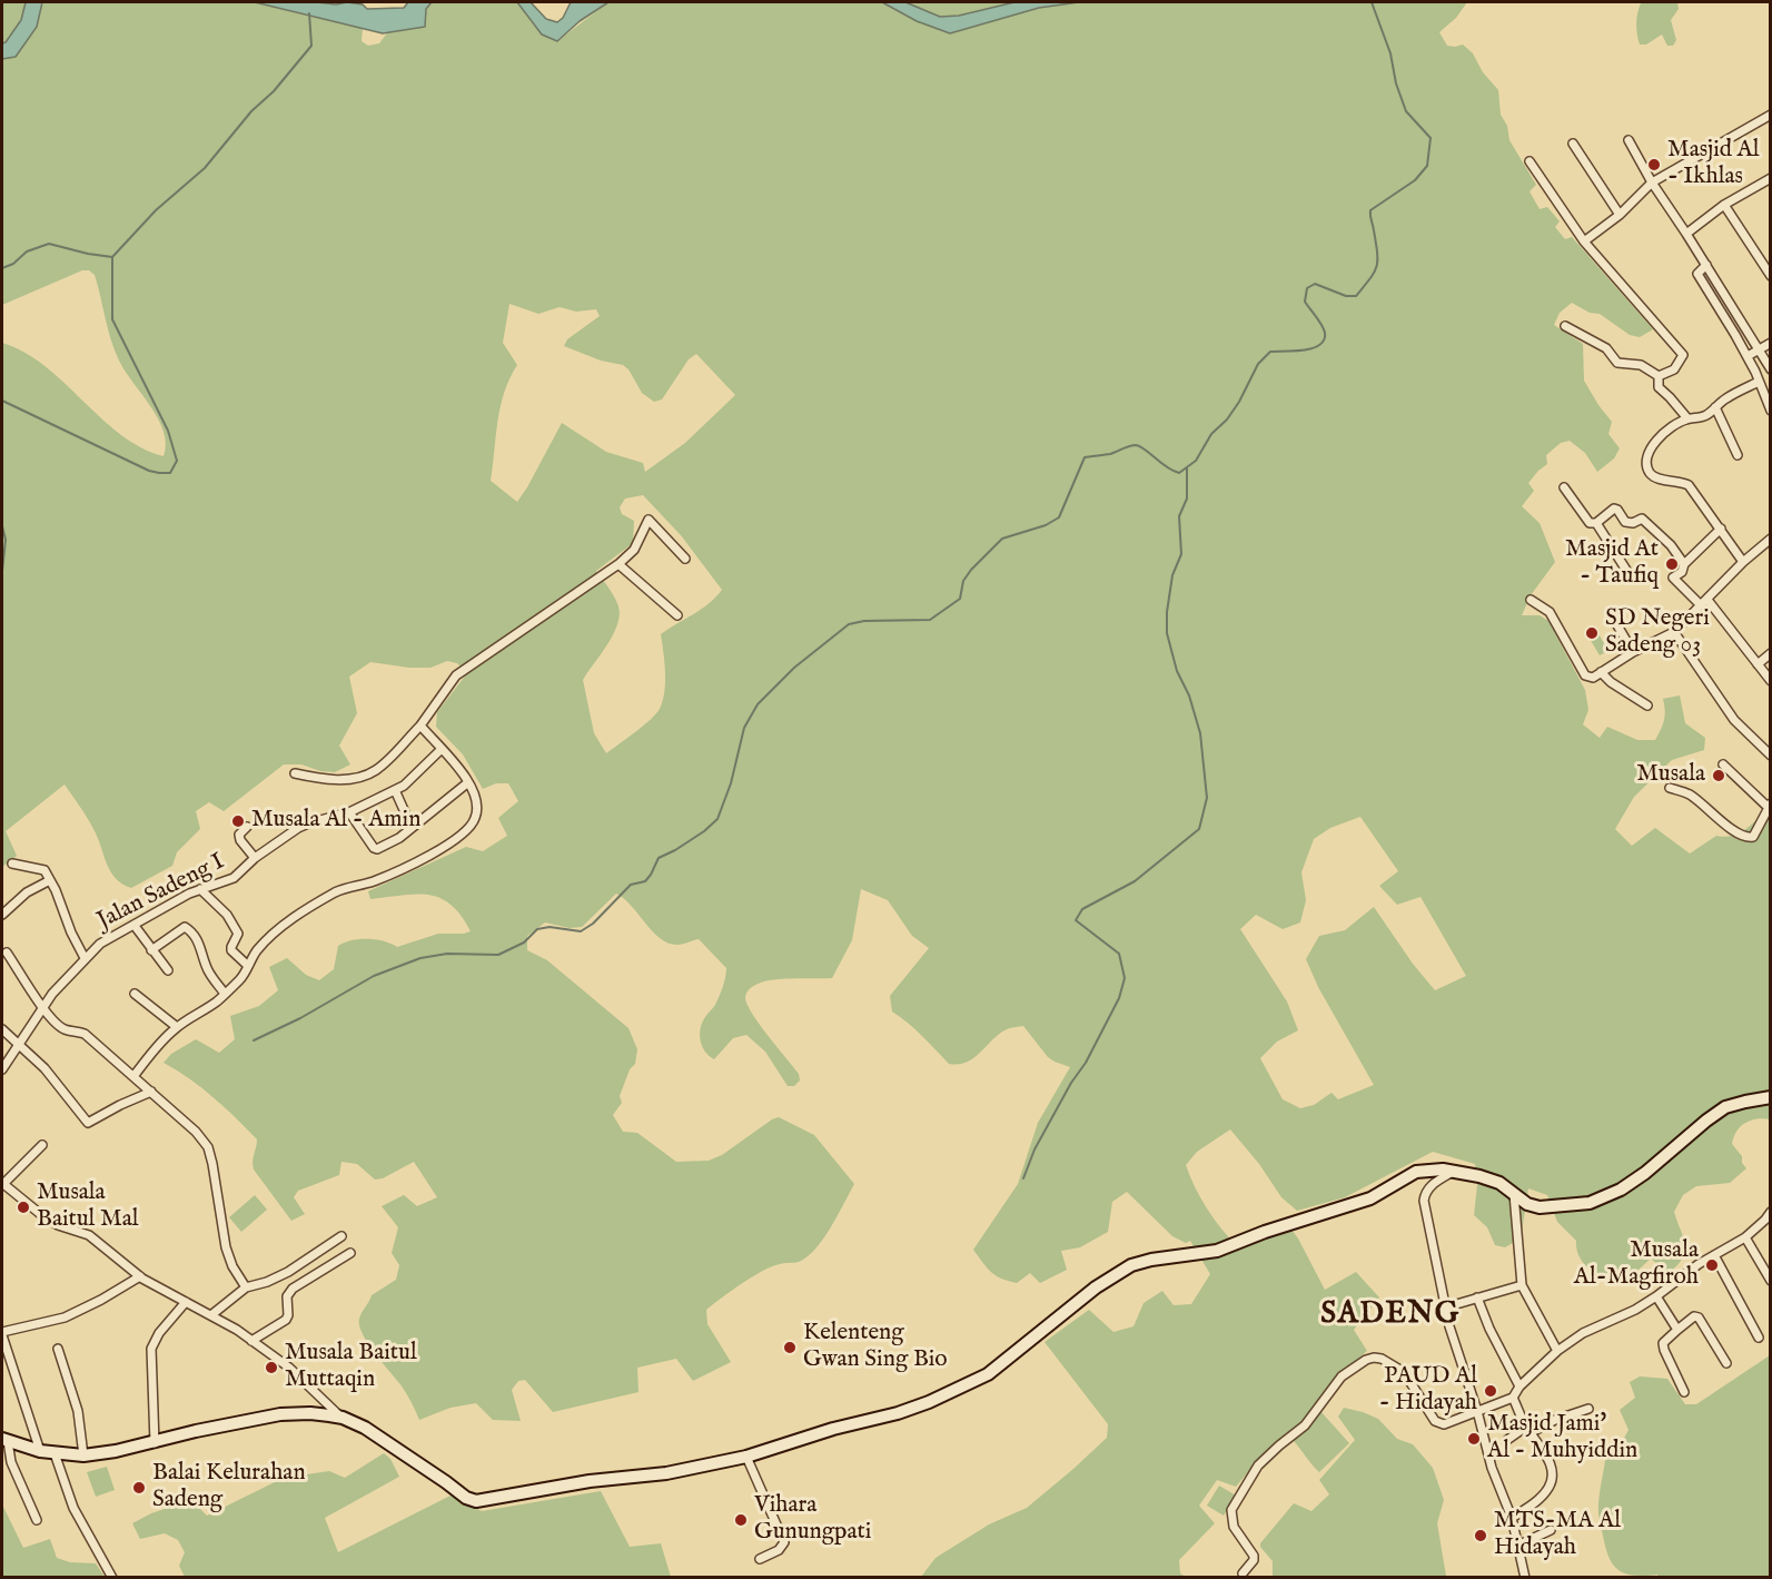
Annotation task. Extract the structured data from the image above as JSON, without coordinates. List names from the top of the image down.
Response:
{
  "streets": {
    "street": ["Jalan Sadeng I"]
  },
  "districts": ["SADENG"],
  "places": [
    "Masjid Al - Ikhlas",
    "Masjid At - Taufiq",
    "SD Negeri Sadeng 03",
    "Musala",
    "Musala Al - Amin",
    "Musala Baitul Mal",
    "Musala Al-Magfiroh",
    "Kelenteng Gwan Sing Bio",
    "Musala Baitul Muttaqin",
    "PAUD Al - Hidayah",
    "Masjid Jami' Al - Muhyiddin",
    "Balai Kelurahan Sadeng",
    "Vihara Gunungpati",
    "MTS-MA Al Hidayah"
  ]
}
